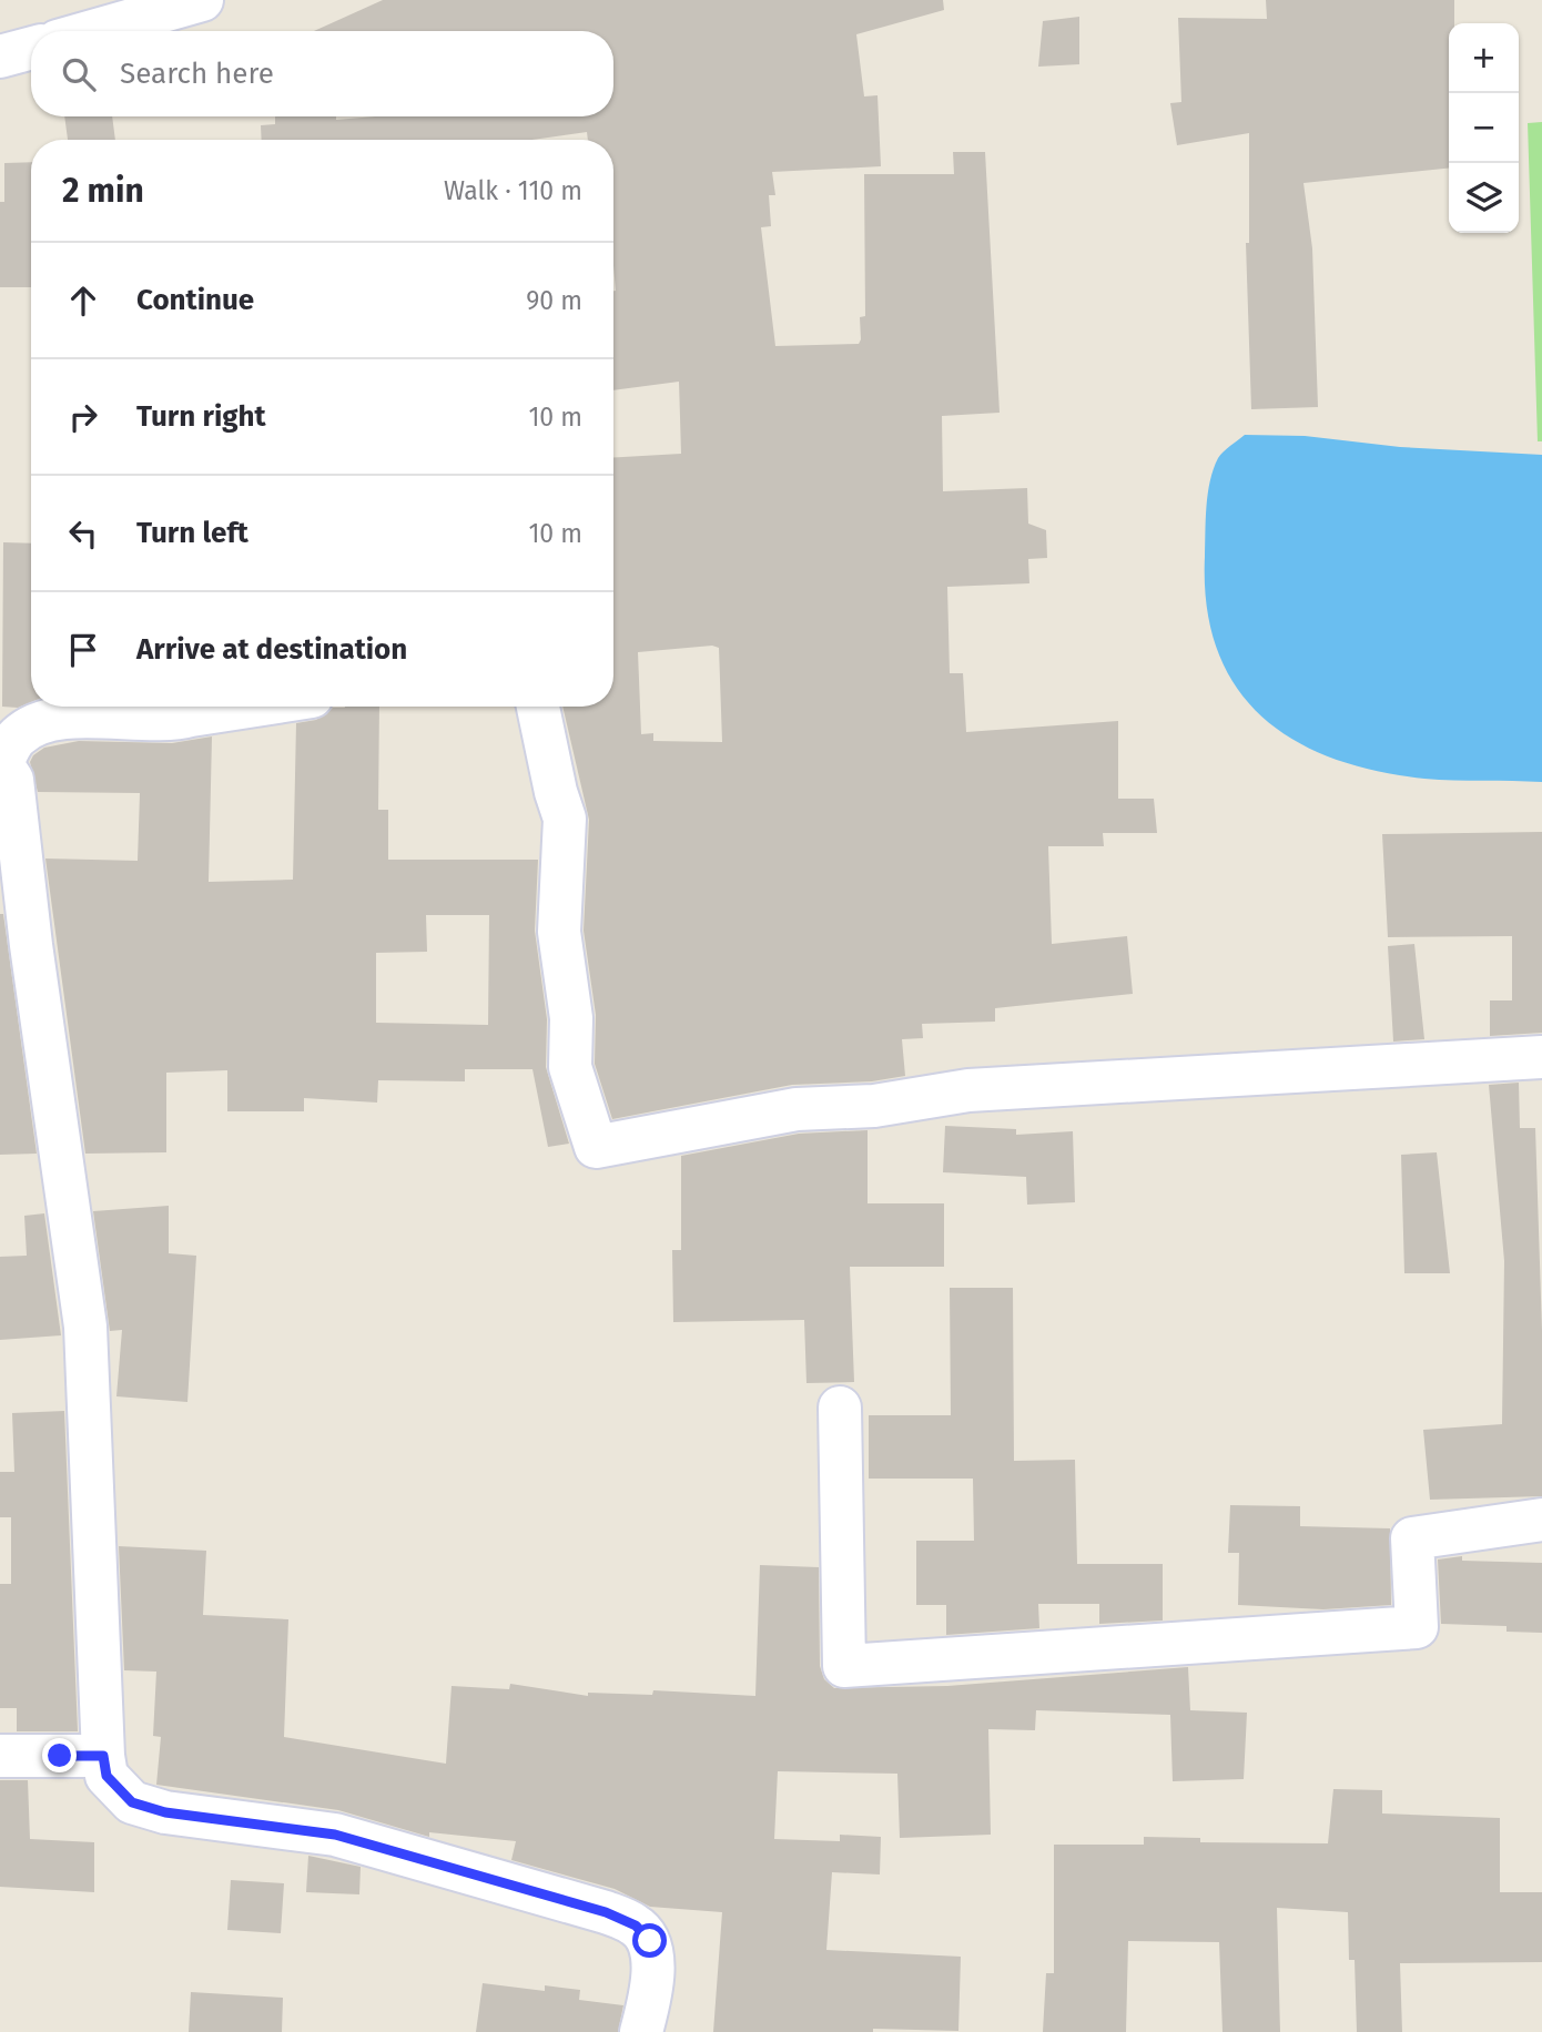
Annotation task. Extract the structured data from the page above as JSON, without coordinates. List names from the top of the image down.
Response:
{
  "page": {
    "map_buttons": ["+", "−"],
    "search": "Search here",
    "heading": ["2 min", "Walk · 110 m"],
    "list": [
      ["Continue", "90 m"],
      ["Turn right", "10 m"],
      ["Turn left", "10 m"],
      "Arrive at destination"
    ]
  }
}
